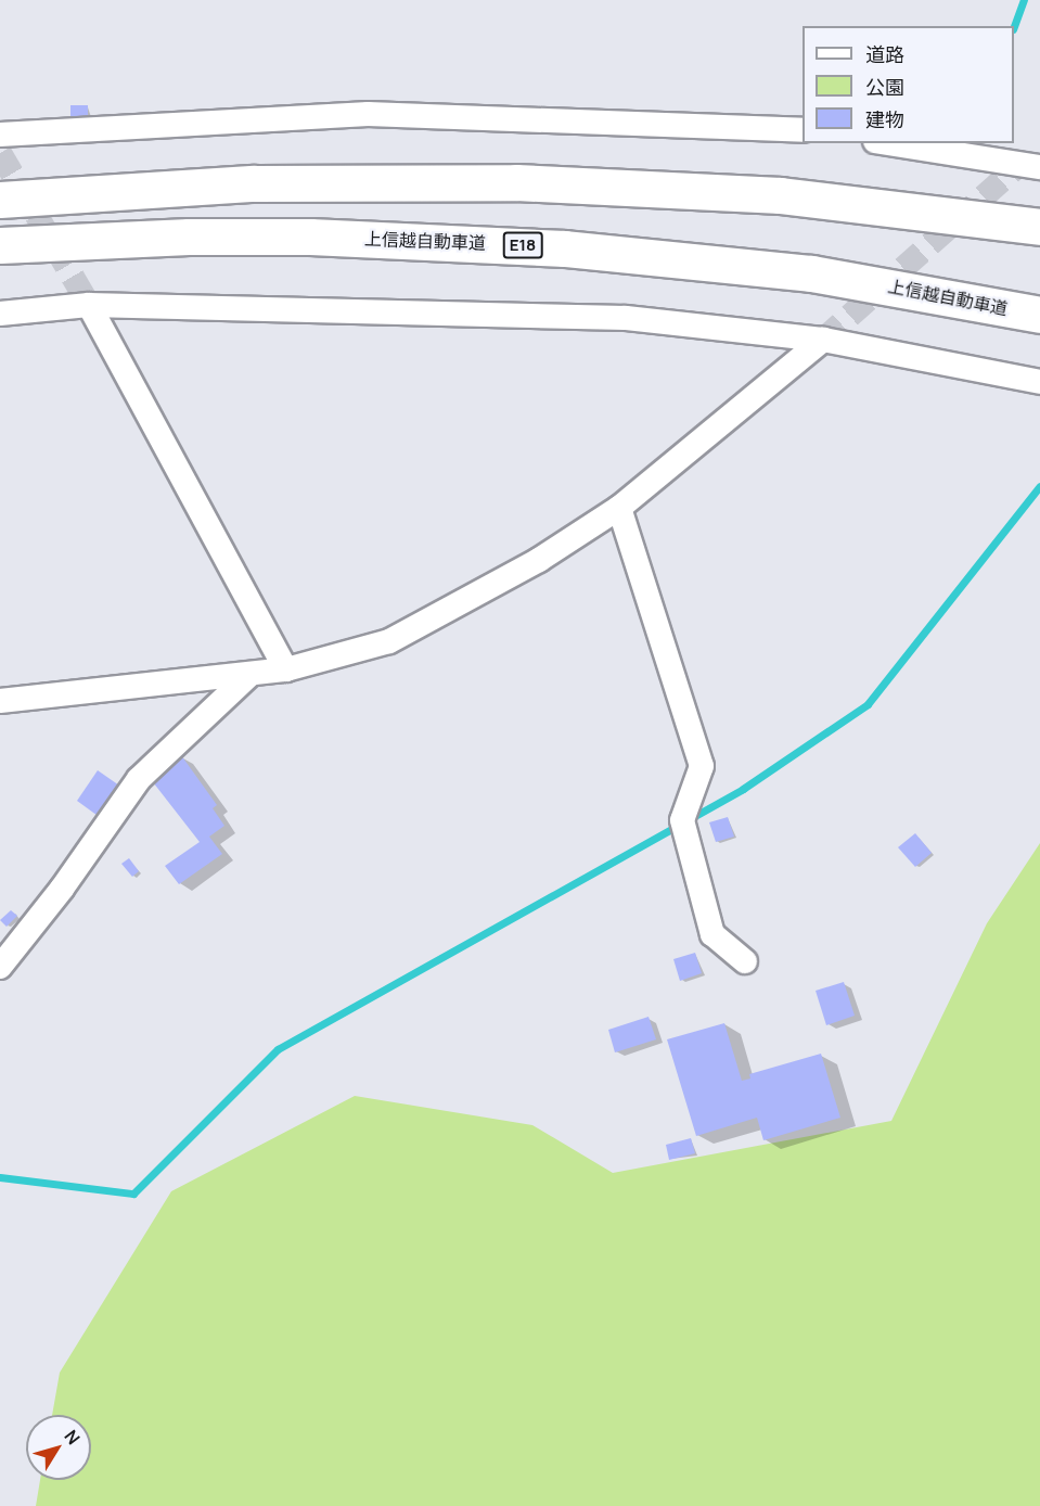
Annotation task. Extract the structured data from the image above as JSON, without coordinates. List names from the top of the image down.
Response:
{
  "streets": {
    "highway": ["上信越自動車道", "E18"]
  },
  "legend": ["道路", "公園", "建物"],
  "north": "top right"
}
